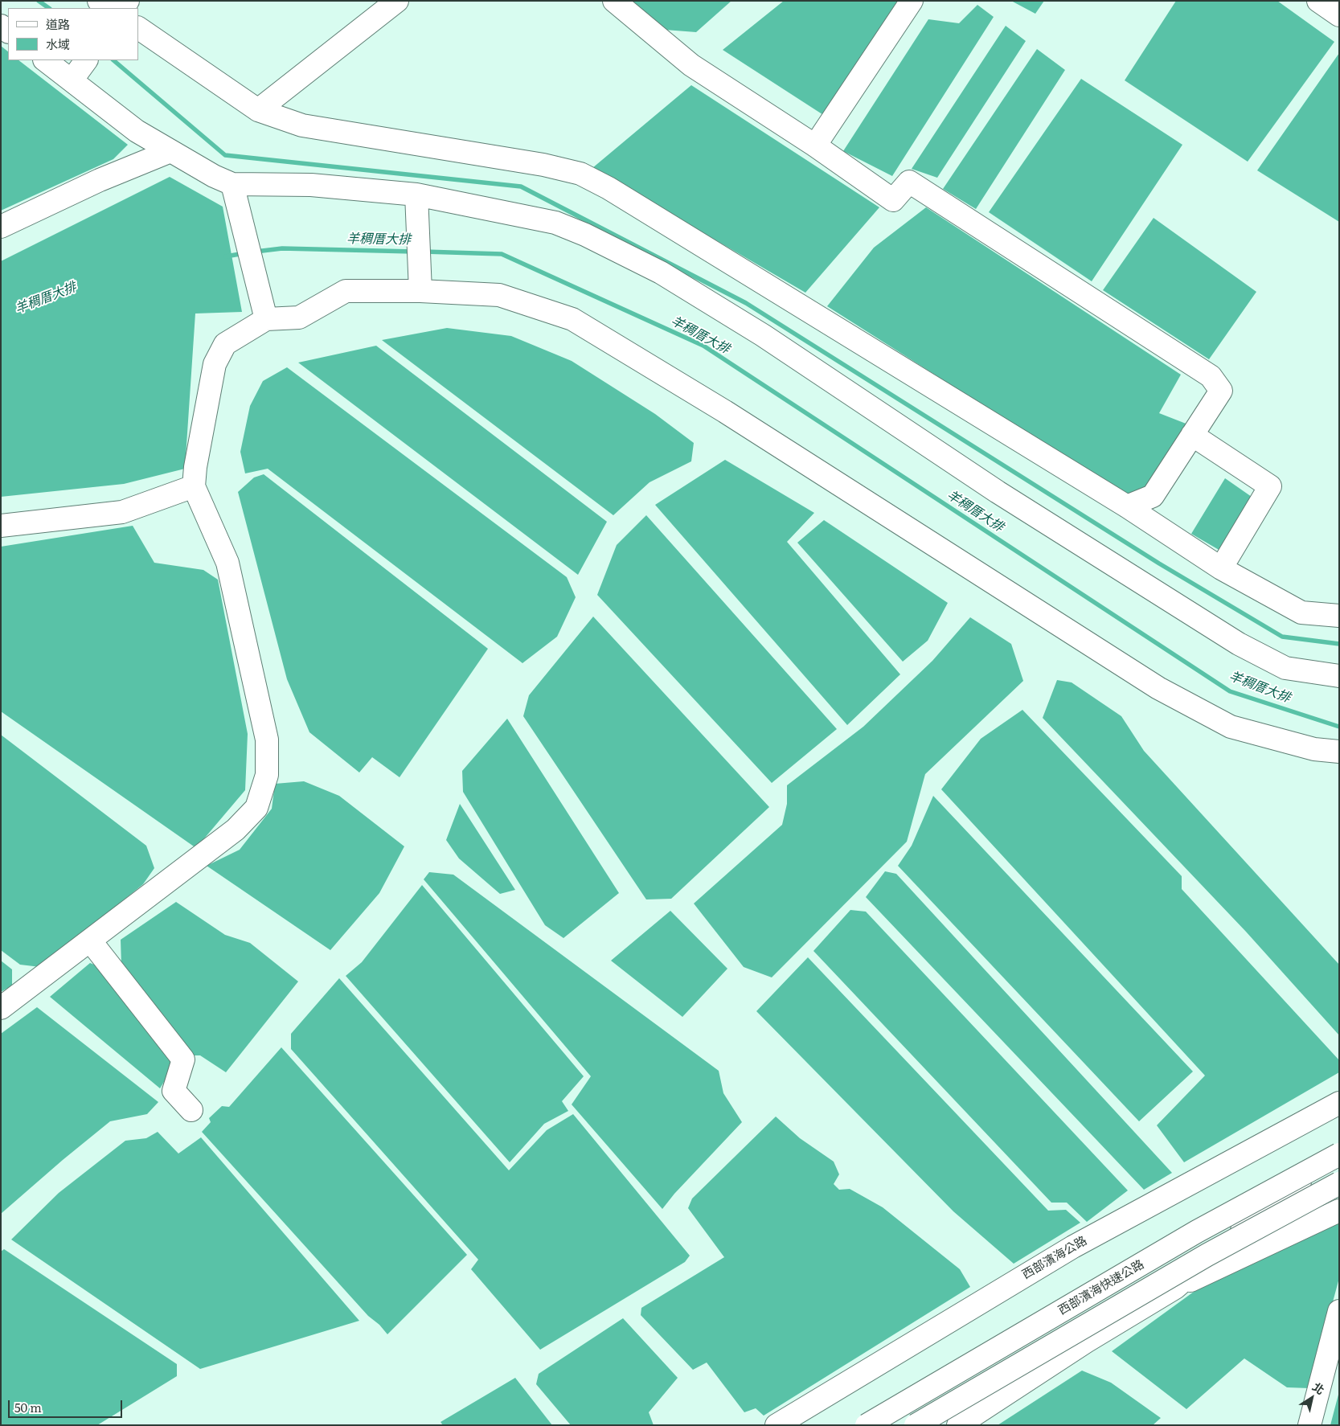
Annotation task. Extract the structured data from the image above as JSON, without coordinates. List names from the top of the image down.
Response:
{
  "streets": {
    "main road": ["西部濱海公路", "西部濱海快速公路"]
  },
  "water": ["羊稠厝大排"],
  "legend": ["道路", "水域"],
  "scale_bar": "50 m",
  "north": "top right"
}
